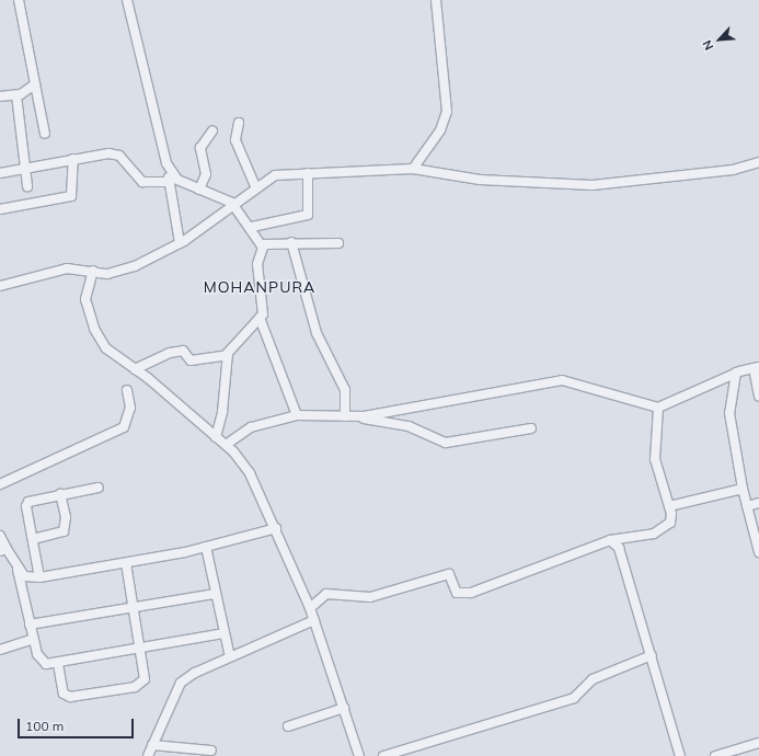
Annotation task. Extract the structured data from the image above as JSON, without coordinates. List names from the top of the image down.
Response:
{
  "districts": ["MOHANPURA"],
  "scale_bar": "100 m",
  "north": "bottom left"
}
